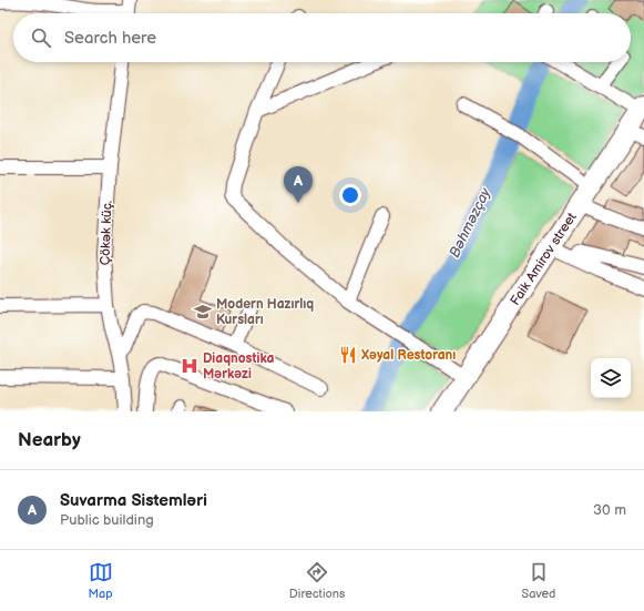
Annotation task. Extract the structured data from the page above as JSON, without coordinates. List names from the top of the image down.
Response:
{
  "streets": {
    "highway": ["Faik Amirov street"],
    "street": ["Çökək küç."]
  },
  "water": ["Bəhməzçay"],
  "places": {
    "school or university": ["Modern Hazırlıq Kursları"],
    "restaurant": ["Xəyal Restoranı"],
    "hospital": ["Diaqnostika Mərkəzi"]
  },
  "page": {
    "search": "Search here",
    "pins": "A",
    "heading": "Nearby",
    "list": [
      {
        "mark": "A",
        "name": "Suvarma Sistemləri",
        "note": "Public building",
        "value": "30 m"
      }
    ],
    "nav": ["Map", "Directions", "Saved"]
  }
}
